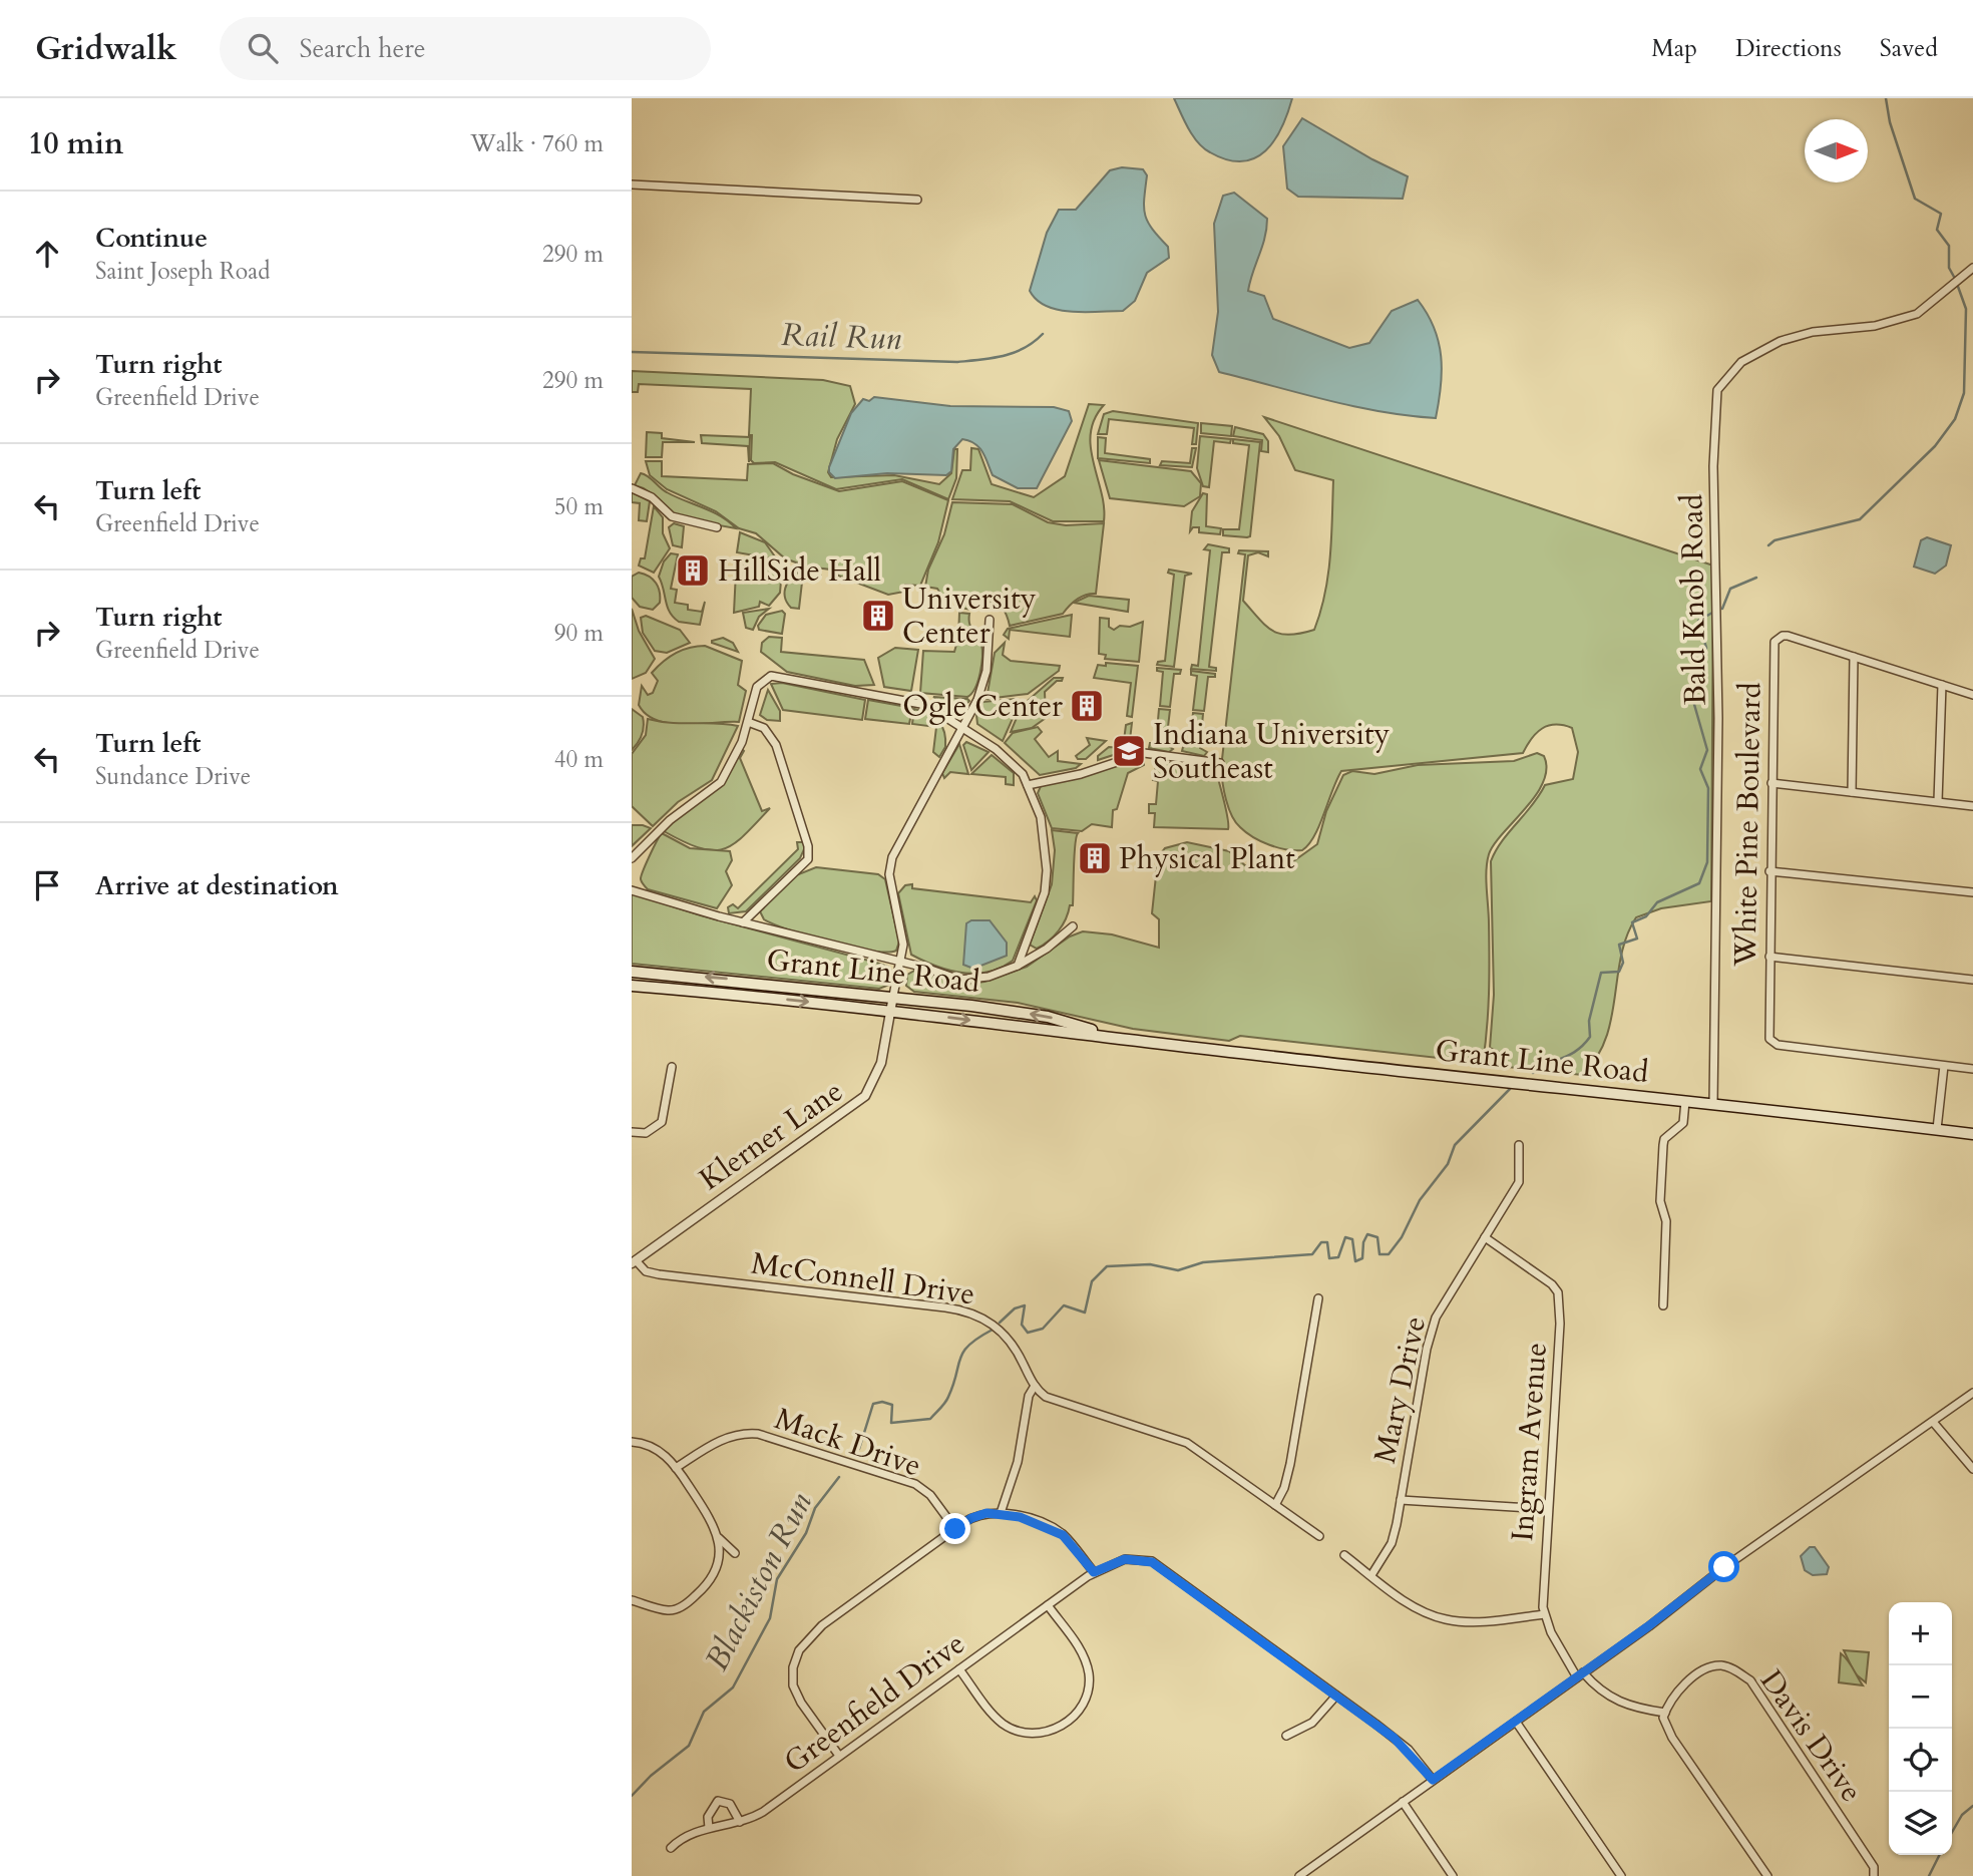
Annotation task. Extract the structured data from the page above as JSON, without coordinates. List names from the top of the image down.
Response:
{
  "streets": {
    "main road": ["Grant Line Road"],
    "street": [
      "Bald Knob Road",
      "White Pine Boulevard",
      "Klerner Lane",
      "McConnell Drive",
      "Mary Drive",
      "Mack Drive",
      "Ingram Avenue",
      "Greenfield Drive",
      "Davis Drive"
    ]
  },
  "crossings": [
    ["Bald Knob Road", "Grant Line Road"],
    ["Grant Line Road", "Klerner Lane"],
    ["Klerner Lane", "McConnell Drive"],
    ["Mary Drive", "Ingram Avenue"],
    ["Ingram Avenue", "Davis Drive"]
  ],
  "water": ["Rail Run", "Blackiston Run"],
  "places": {
    "building": [
      "HillSide Hall",
      "University Center",
      "Ogle Center",
      "Physical Plant"
    ],
    "school or university": ["Indiana University Southeast"]
  },
  "north": "right",
  "page": {
    "header": "Gridwalk",
    "search": "Search here",
    "nav": ["Map", "Directions", "Saved"],
    "heading": ["10 min", "Walk · 760 m"],
    "list": [
      ["Continue", "Saint Joseph Road", "290 m"],
      ["Turn right", "Greenfield Drive", "290 m"],
      ["Turn left", "Greenfield Drive", "50 m"],
      ["Turn right", "Greenfield Drive", "90 m"],
      ["Turn left", "Sundance Drive", "40 m"],
      "Arrive at destination"
    ],
    "map_buttons": ["+", "−"]
  }
}
